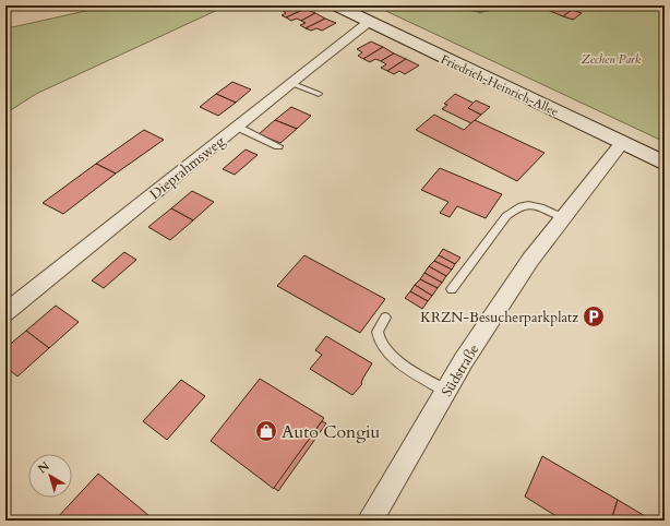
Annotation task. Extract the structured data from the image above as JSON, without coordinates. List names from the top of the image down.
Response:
{
  "streets": {
    "main road": ["Friedrich-Heinrich-Allee"],
    "street": ["Dieprahmsweg", "Südstraße"]
  },
  "crossings": [
    ["Friedrich-Heinrich-Allee", "Dieprahmsweg"],
    ["Friedrich-Heinrich-Allee", "Südstraße"]
  ],
  "parks": ["Zechen Park"],
  "places": {
    "parking": ["KRZN-Besucherparkplatz"],
    "shop": ["Auto Congiu"]
  },
  "north": "top left"
}
